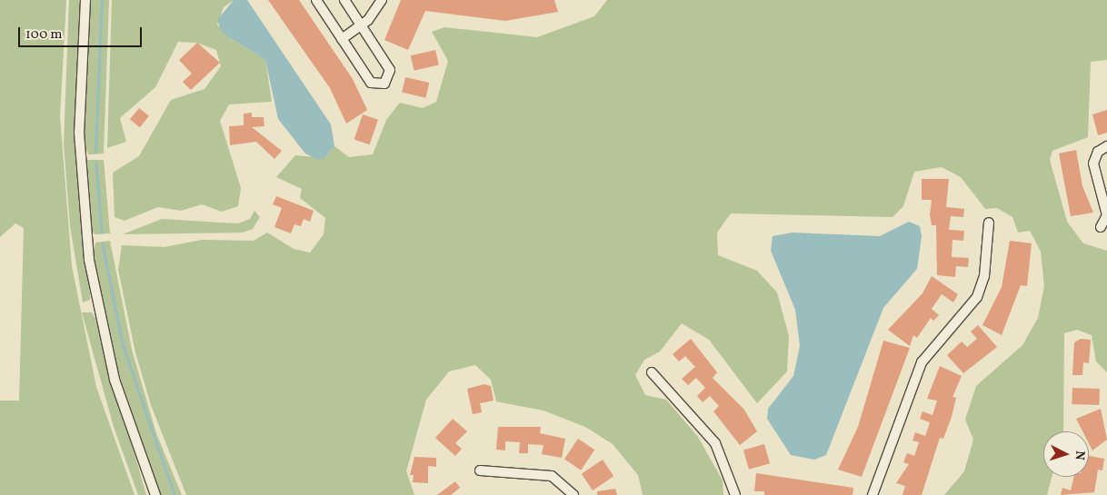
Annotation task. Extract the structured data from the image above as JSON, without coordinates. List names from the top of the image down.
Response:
{
  "scale_bar": "100 m",
  "north": "right"
}
